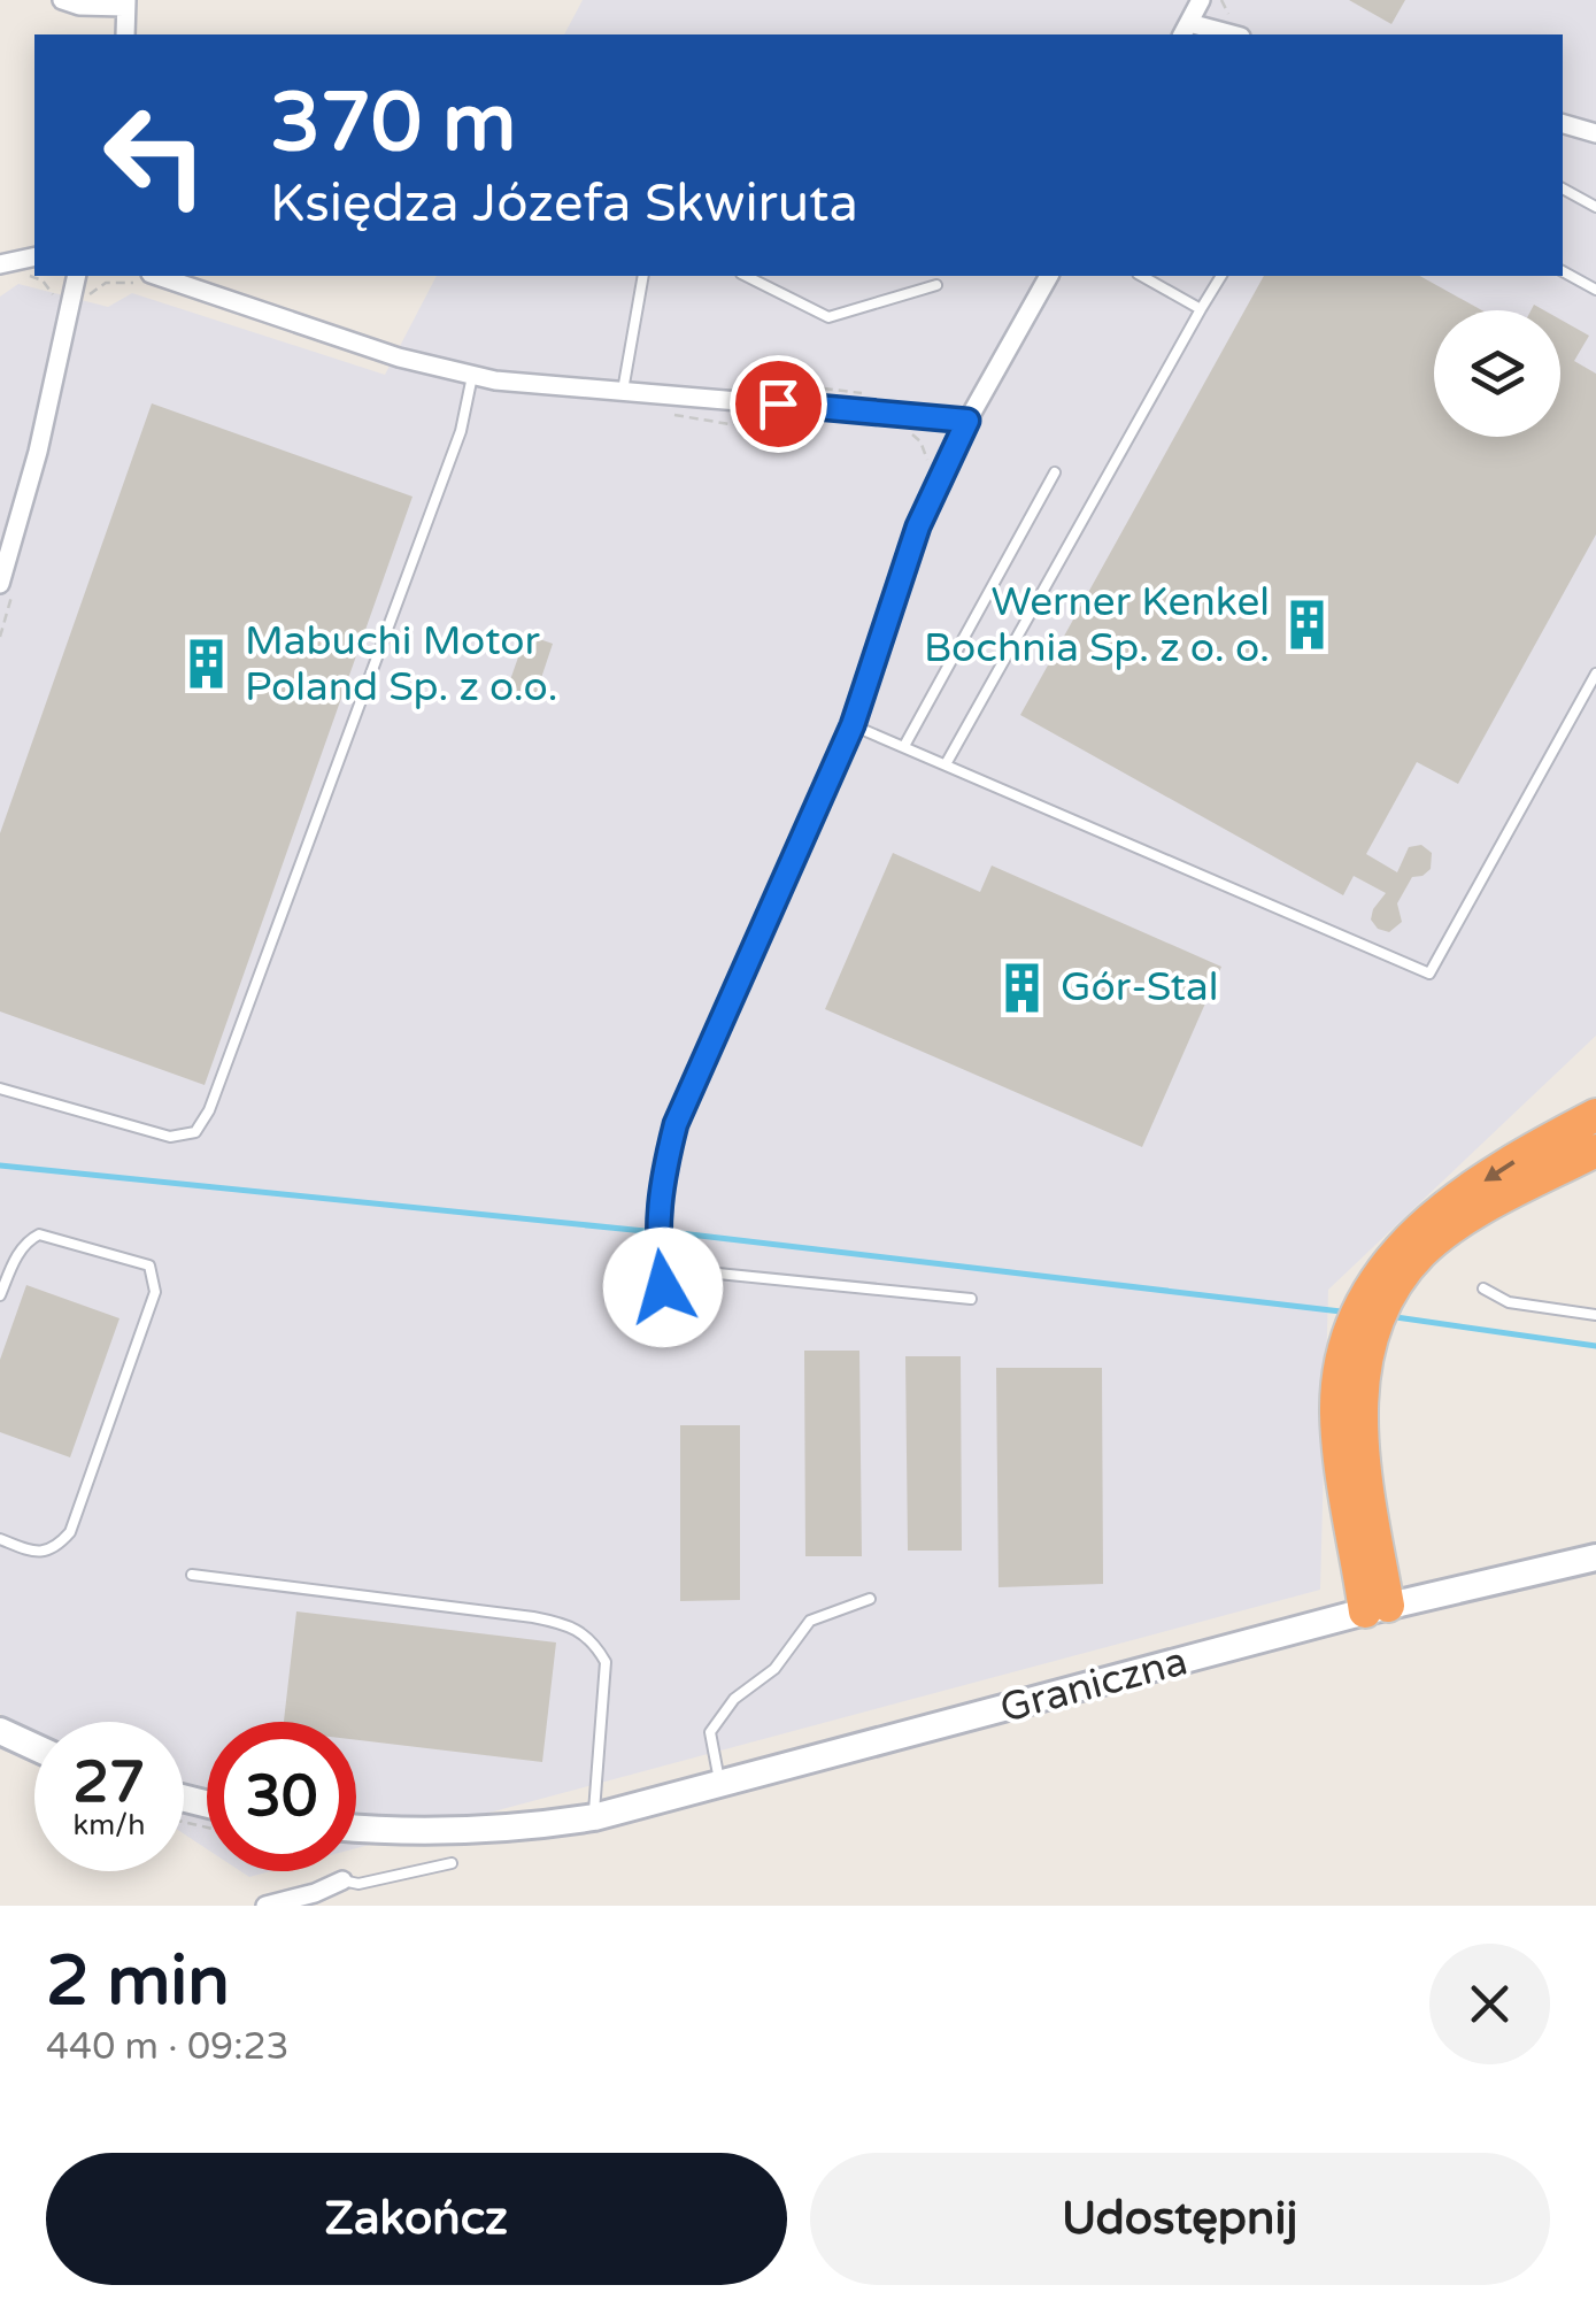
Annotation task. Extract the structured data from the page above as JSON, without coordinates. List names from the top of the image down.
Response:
{
  "streets": {
    "main road": ["Graniczna"]
  },
  "places": {
    "building": ["Werner Kenkel Bochnia Sp. z o. o.", "Mabuchi Motor Poland Sp. z o.o.", "Gór-Stal"]
  },
  "page": {
    "turn": ["370 m", "Księdza Józefa Skwiruta"],
    "speed": "27 km/h",
    "limit": "30",
    "heading": ["2 min", "440 m · 09:23"],
    "buttons": ["Zakończ", "Udostępnij"]
  }
}
